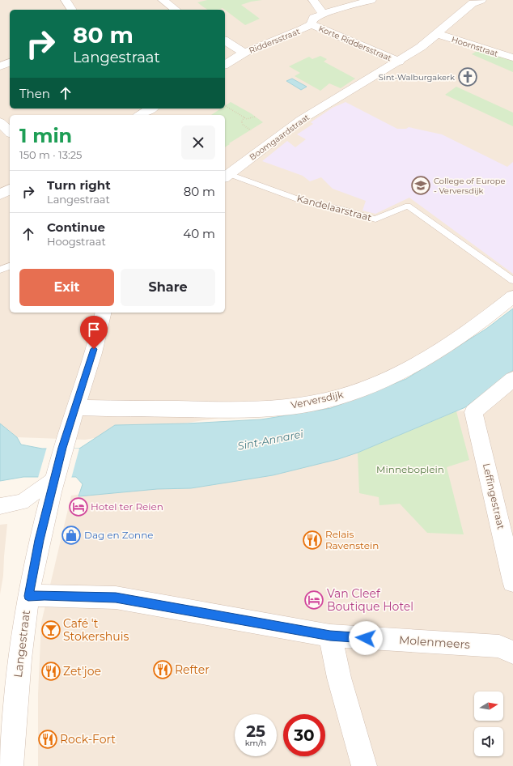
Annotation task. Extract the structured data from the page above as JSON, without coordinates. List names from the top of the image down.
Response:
{
  "streets": {
    "street": [
      "Riddersstraat",
      "Korte Riddersstraat",
      "Hoornstraat",
      "Boomgaardstraat",
      "Verversdijk",
      "Leffingestraat",
      "Molenmeers",
      "Langestraat"
    ],
    "lane": ["Kandelaarstraat"]
  },
  "crossings": [
    ["Riddersstraat", "Korte Riddersstraat"],
    ["Korte Riddersstraat", "Boomgaardstraat"],
    ["Hoornstraat", "Boomgaardstraat"],
    ["Boomgaardstraat", "Kandelaarstraat"],
    ["Verversdijk", "Langestraat"],
    ["Molenmeers", "Langestraat"]
  ],
  "water": ["Sint-Annarei"],
  "parks": ["Minneboplein"],
  "places": {
    "church": ["Sint-Walburgakerk"],
    "school or university": ["College of Europe - Verversdijk"],
    "hotel": ["Hotel ter Reien", "Van Cleef Boutique Hotel"],
    "shop": ["Dag en Zonne"],
    "restaurant": [
      "Relais Ravenstein",
      "Refter",
      "Zet'joe",
      "Rock-Fort"
    ],
    "bar": ["Café 't Stokershuis"]
  },
  "north": "right",
  "page": {
    "turn": ["80 m", "Langestraat"],
    "then": "Then",
    "heading": ["1 min", "150 m · 13:25"],
    "list": [
      {
        "name": "Turn right",
        "note": "Langestraat",
        "value": "80 m"
      },
      {
        "name": "Continue",
        "note": "Hoogstraat",
        "value": "40 m"
      }
    ],
    "buttons": ["Exit", "Share"],
    "speed": "25 km/h",
    "limit": "30"
  }
}
